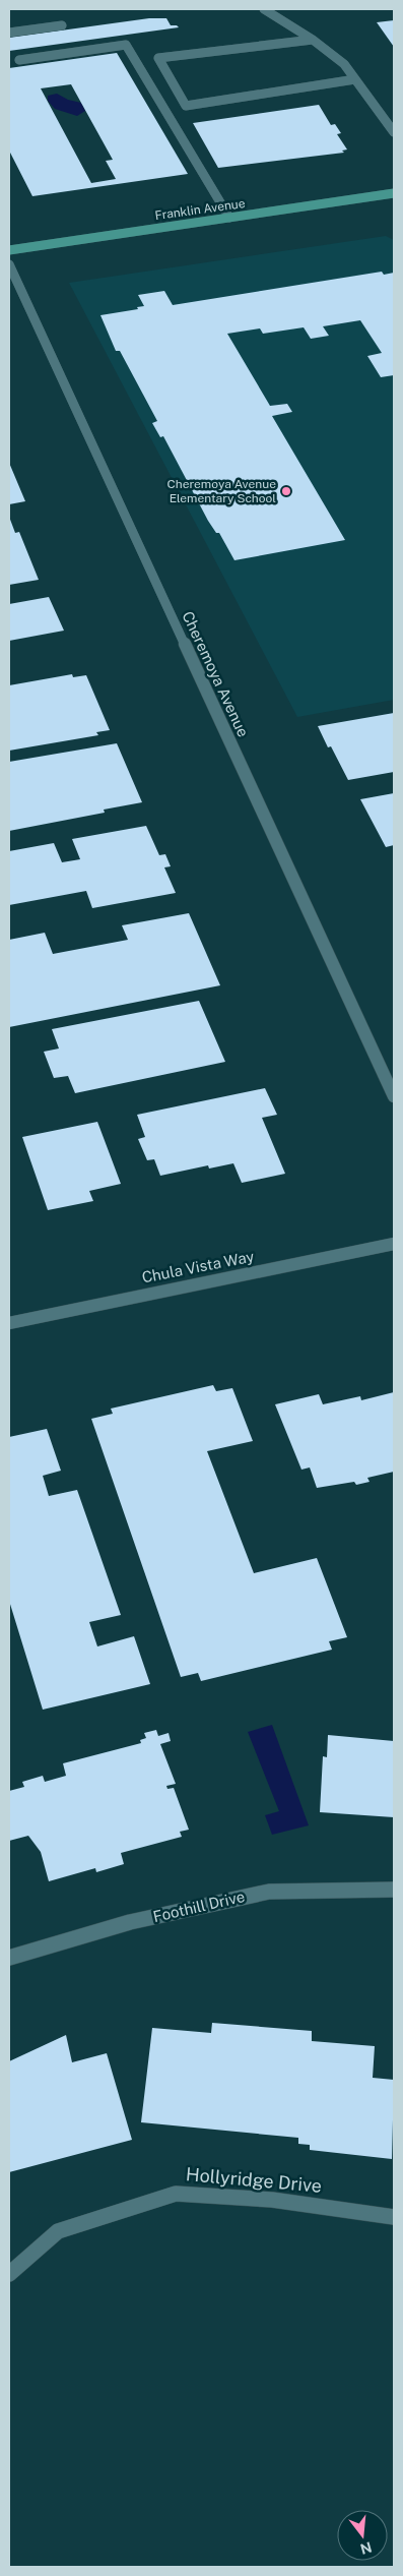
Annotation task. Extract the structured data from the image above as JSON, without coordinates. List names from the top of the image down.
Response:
{
  "streets": {
    "main road": ["Franklin Avenue"],
    "street": [
      "Cheremoya Avenue",
      "Chula Vista Way",
      "Foothill Drive",
      "Hollyridge Drive"
    ]
  },
  "places": ["Cheremoya Avenue Elementary School"],
  "north": "bottom"
}
